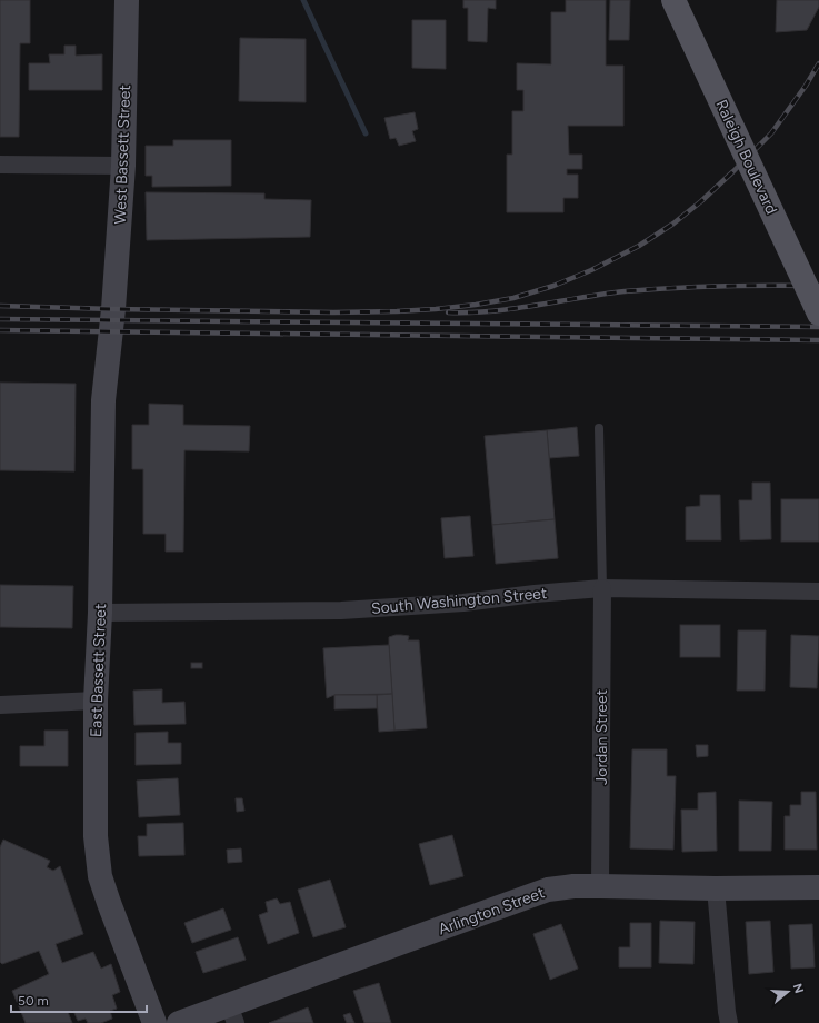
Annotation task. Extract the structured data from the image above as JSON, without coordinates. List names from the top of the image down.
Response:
{
  "streets": {
    "main road": ["Raleigh Boulevard"],
    "street": [
      "West Bassett Street",
      "South Washington Street",
      "East Bassett Street",
      "Jordan Street",
      "Arlington Street"
    ]
  },
  "crossings": [
    ["West Bassett Street", "East Bassett Street"],
    ["South Washington Street", "East Bassett Street"],
    ["South Washington Street", "Jordan Street"],
    ["Jordan Street", "Arlington Street"]
  ],
  "scale_bar": "50 m",
  "north": "right"
}
